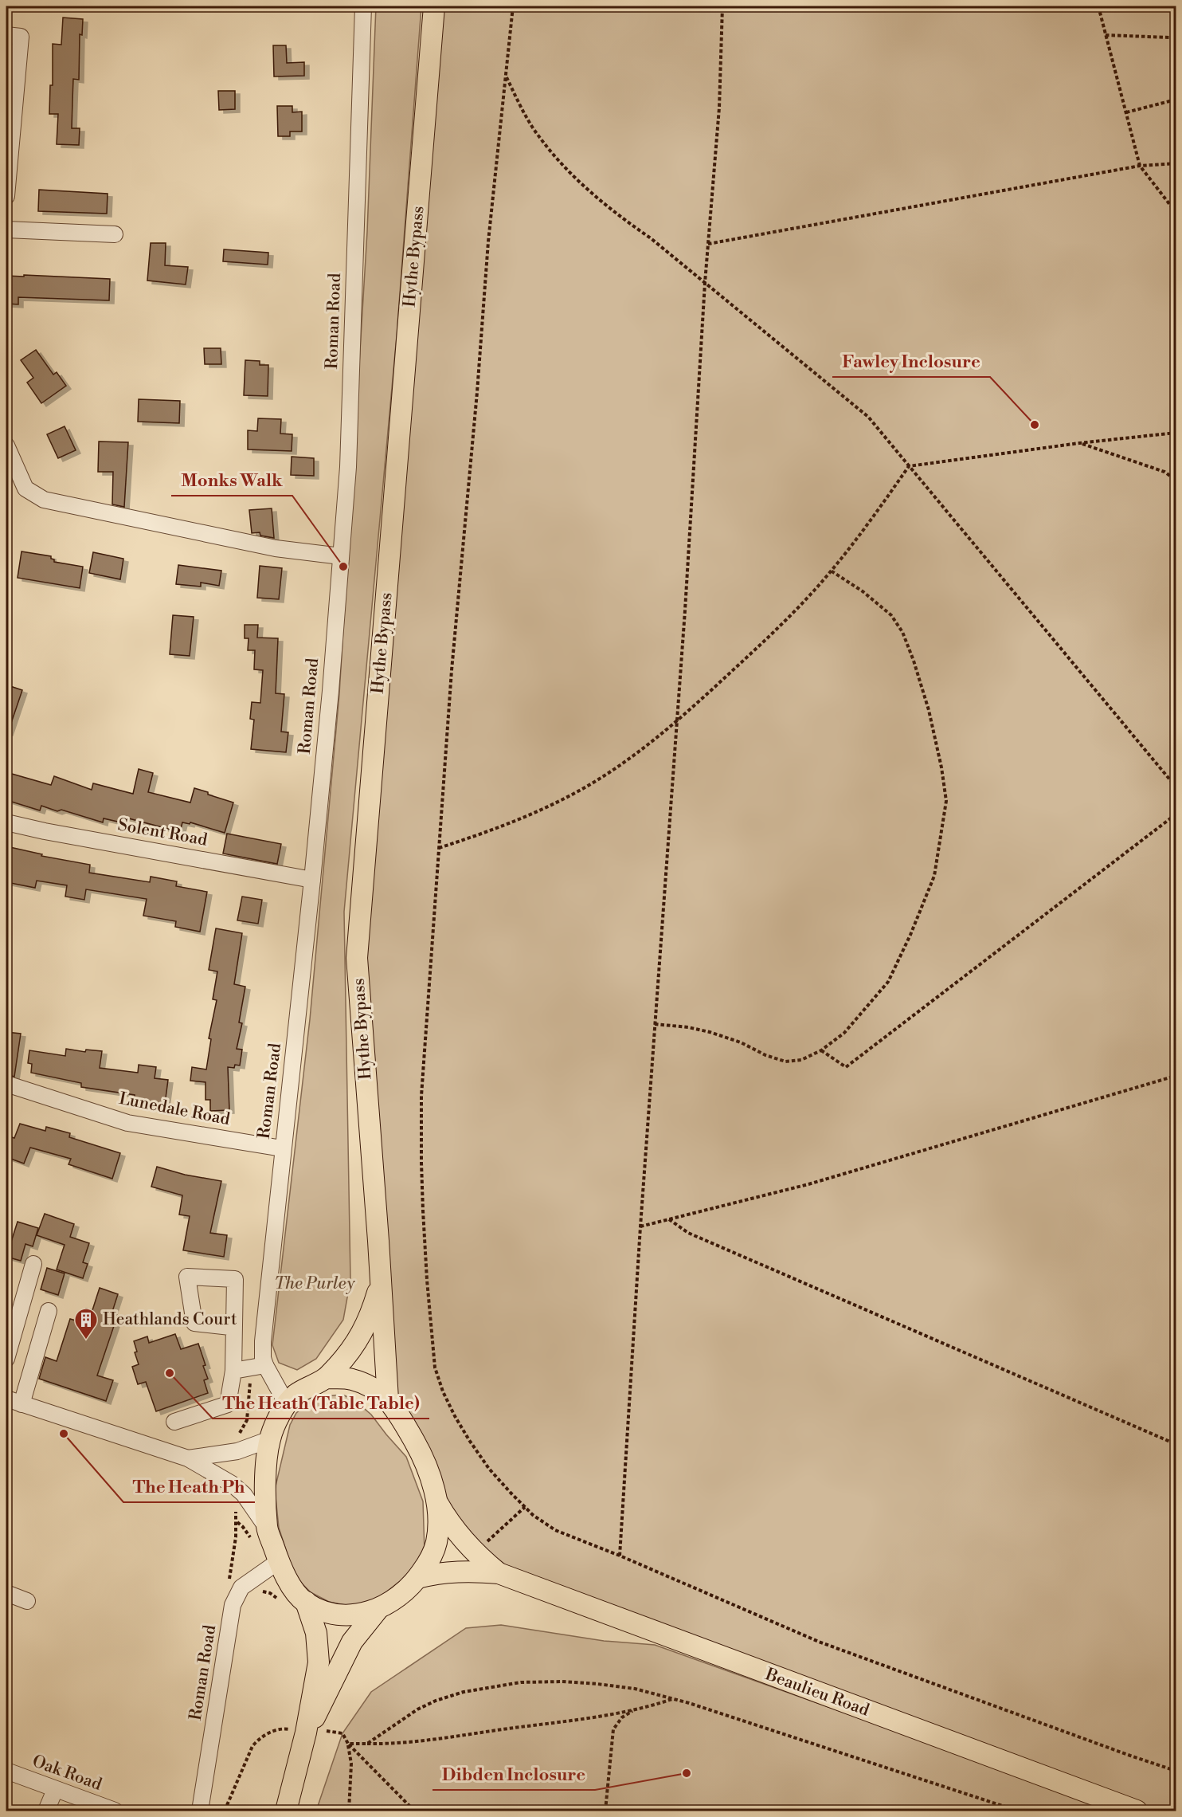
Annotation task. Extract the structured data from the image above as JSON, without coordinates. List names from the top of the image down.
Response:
{
  "streets": {
    "main road": ["Hythe Bypass", "Beaulieu Road"],
    "street": [
      "Roman Road",
      "Solent Road",
      "Lunedale Road",
      "Oak Road"
    ]
  },
  "crossings": [
    ["Roman Road", "Solent Road"],
    ["Roman Road", "Lunedale Road"]
  ],
  "parks": ["The Purley"],
  "places": {
    "other": [
      "Fawley Inclosure",
      "Monks Walk",
      "The Heath (Table Table)",
      "The Heath Ph",
      "Dibden Inclosure"
    ],
    "building": ["Heathlands Court"]
  }
}
